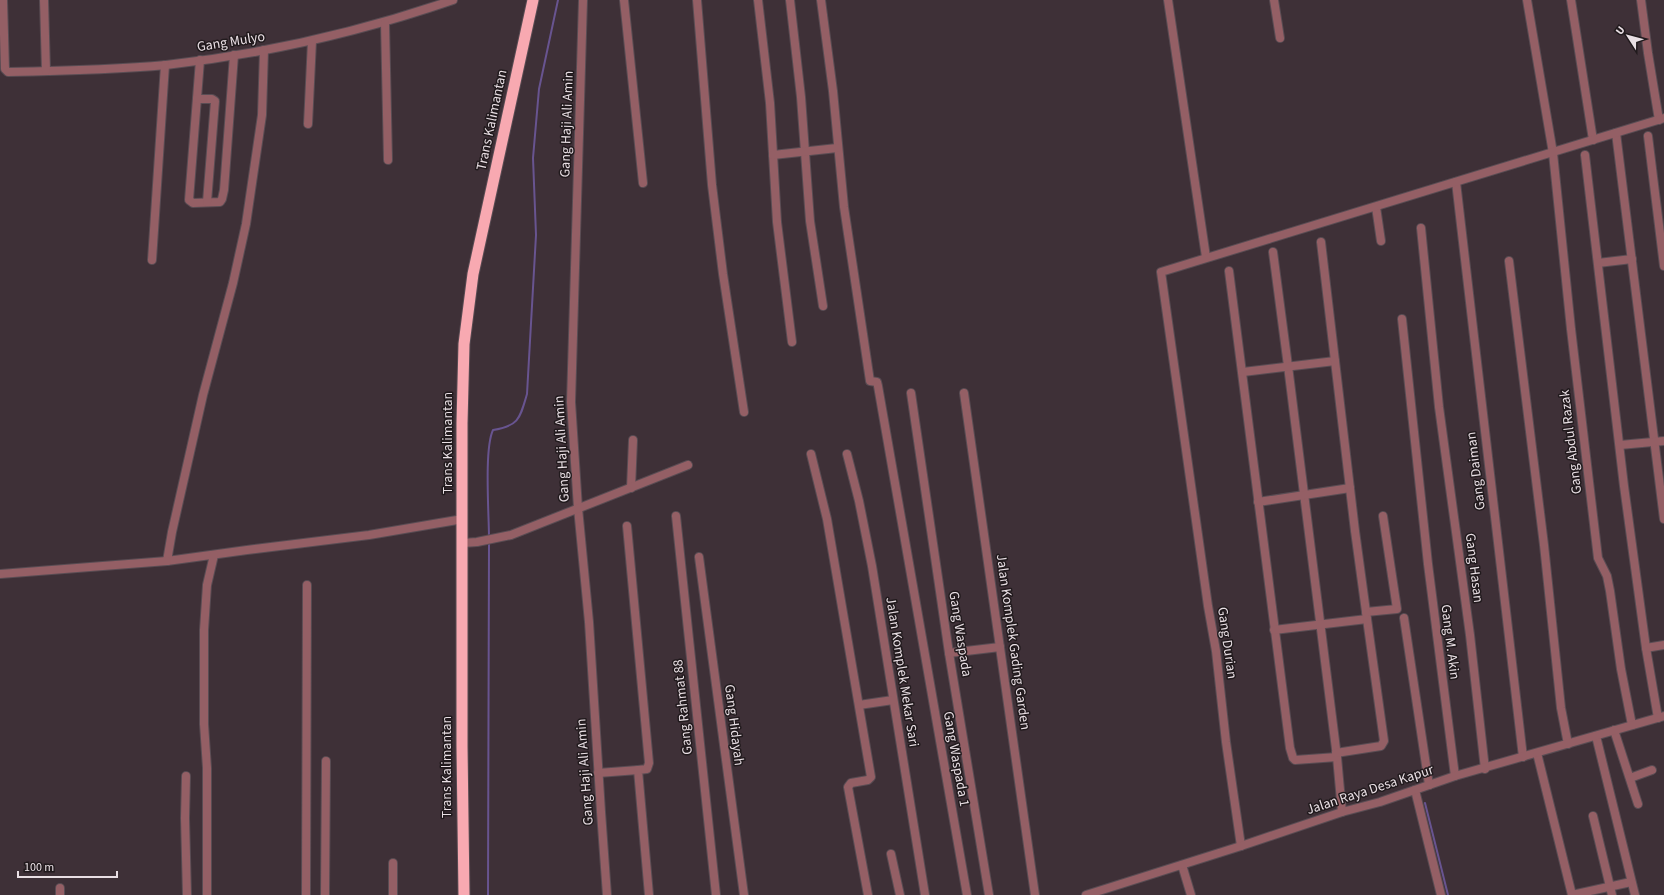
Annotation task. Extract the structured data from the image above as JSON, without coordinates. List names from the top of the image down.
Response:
{
  "streets": {
    "highway": ["Trans Kalimantan"],
    "street": [
      "Gang Mulyo",
      "Gang Haji Ali Amin",
      "Gang Abdul Razak",
      "Gang Daiman",
      "Gang Hasan",
      "Gang Waspada",
      "Jalan Komplek Gading Garden",
      "Gang M. Akin",
      "Gang Durian",
      "Jalan Komplek Mekar Sari",
      "Gang Rahmat 88",
      "Gang Hidayah",
      "Gang Waspada 1",
      "Jalan Raya Desa Kapur"
    ]
  },
  "crossings": [
    ["Gang Abdul Razak", "Jalan Raya Desa Kapur"],
    ["Gang Daiman", "Jalan Raya Desa Kapur"],
    ["Gang Hasan", "Jalan Raya Desa Kapur"],
    ["Gang M. Akin", "Jalan Raya Desa Kapur"],
    ["Gang Durian", "Jalan Raya Desa Kapur"]
  ],
  "scale_bar": "100 m",
  "north": "top left"
}
